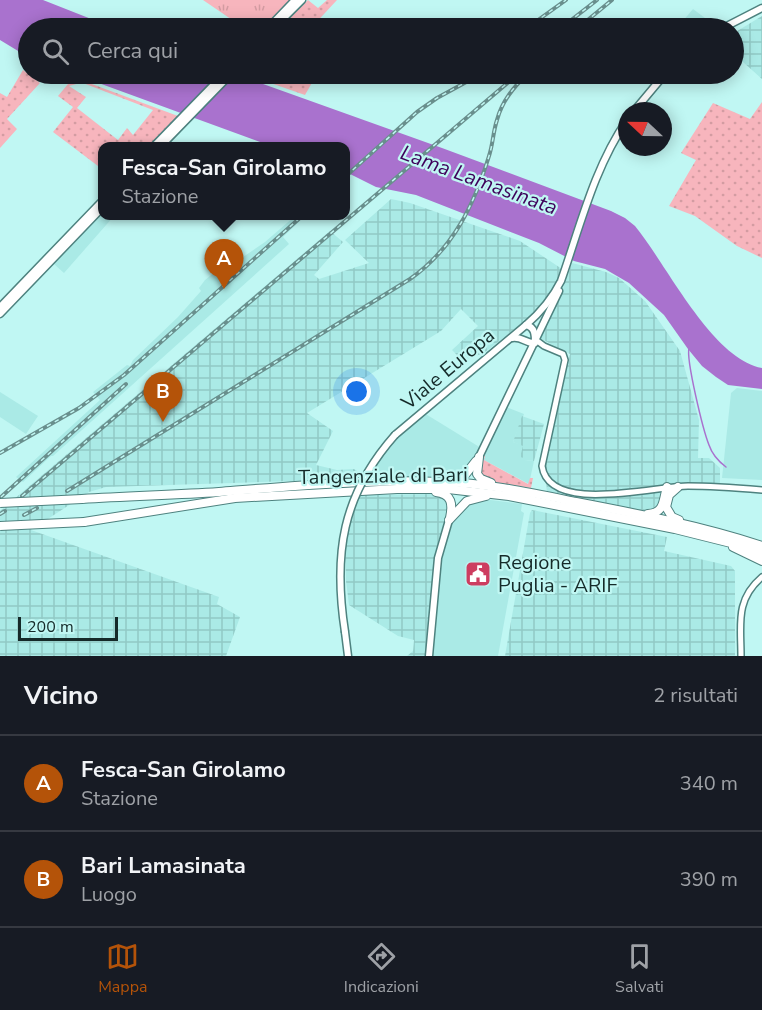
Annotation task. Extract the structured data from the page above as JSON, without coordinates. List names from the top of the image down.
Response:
{
  "streets": {
    "highway": ["Tangenziale di Bari"],
    "main road": ["Viale Europa"]
  },
  "water": ["Lama Lamasinata"],
  "places": {
    "public building": ["Regione Puglia - ARIF"]
  },
  "scale_bar": "200 m",
  "north": "left",
  "page": {
    "search": "Cerca qui",
    "popup": ["Fesca-San Girolamo", "Stazione"],
    "pins": ["A", "B"],
    "scale": "200 m",
    "heading": ["Vicino", "2 risultati"],
    "list": [
      {
        "mark": "A",
        "name": "Fesca-San Girolamo",
        "note": "Stazione",
        "value": "340 m"
      },
      {
        "mark": "B",
        "name": "Bari Lamasinata",
        "note": "Luogo",
        "value": "390 m"
      }
    ],
    "nav": ["Mappa", "Indicazioni", "Salvati"]
  }
}
